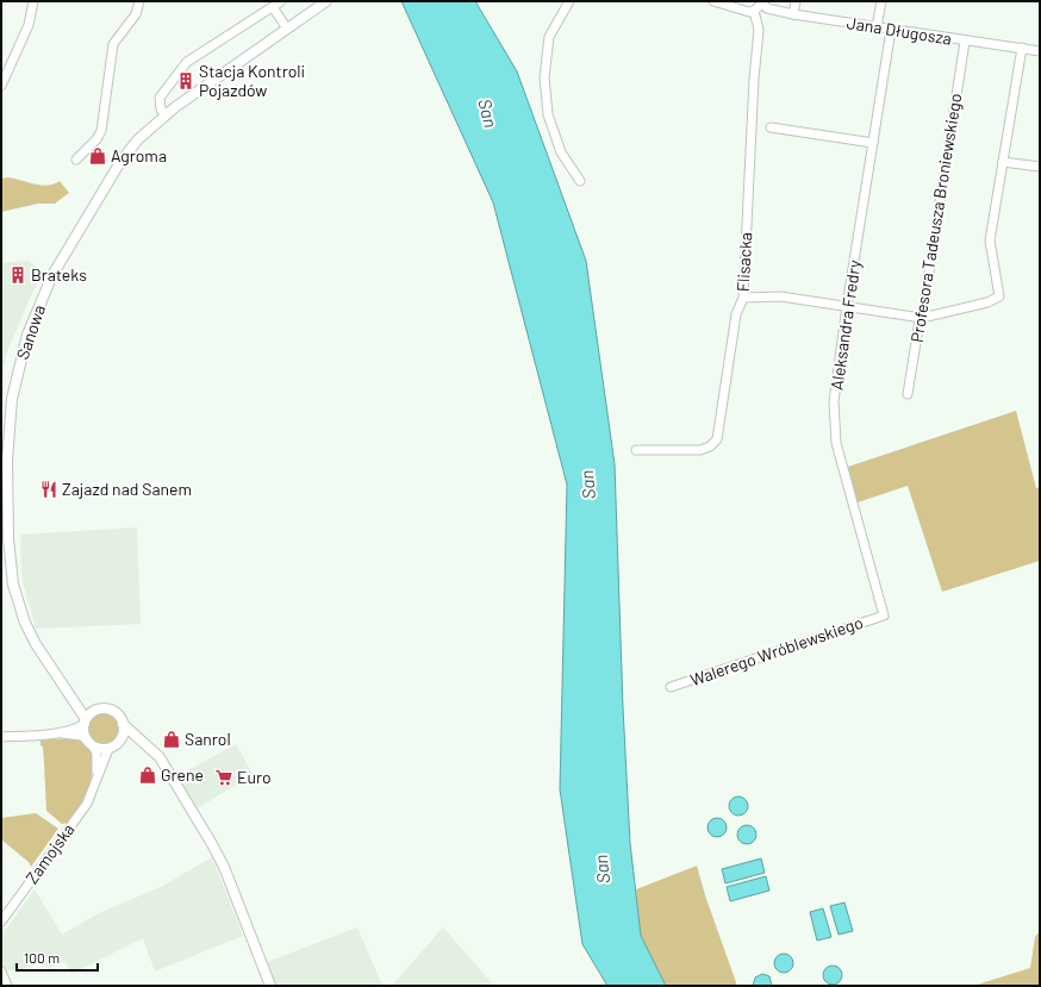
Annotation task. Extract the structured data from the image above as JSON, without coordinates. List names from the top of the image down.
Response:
{
  "streets": {
    "main road": ["Sanowa"],
    "street": [
      "Jana Długosza",
      "Profesora Tadeusza Broniewskiego",
      "Flisacka",
      "Aleksandra Fredry",
      "Walerego Wróblewskiego",
      "Zamojska"
    ]
  },
  "crossings": [
    ["Jana Długosza", "Profesora Tadeusza Broniewskiego"],
    ["Jana Długosza", "Aleksandra Fredry"],
    ["Aleksandra Fredry", "Walerego Wróblewskiego"]
  ],
  "water": ["San"],
  "places": {
    "building": ["Stacja Kontroli Pojazdów", "Brateks"],
    "shop": ["Agroma", "Sanrol", "Grene"],
    "restaurant": ["Zajazd nad Sanem"],
    "supermarket": ["Euro"]
  },
  "scale_bar": "100 m"
}
